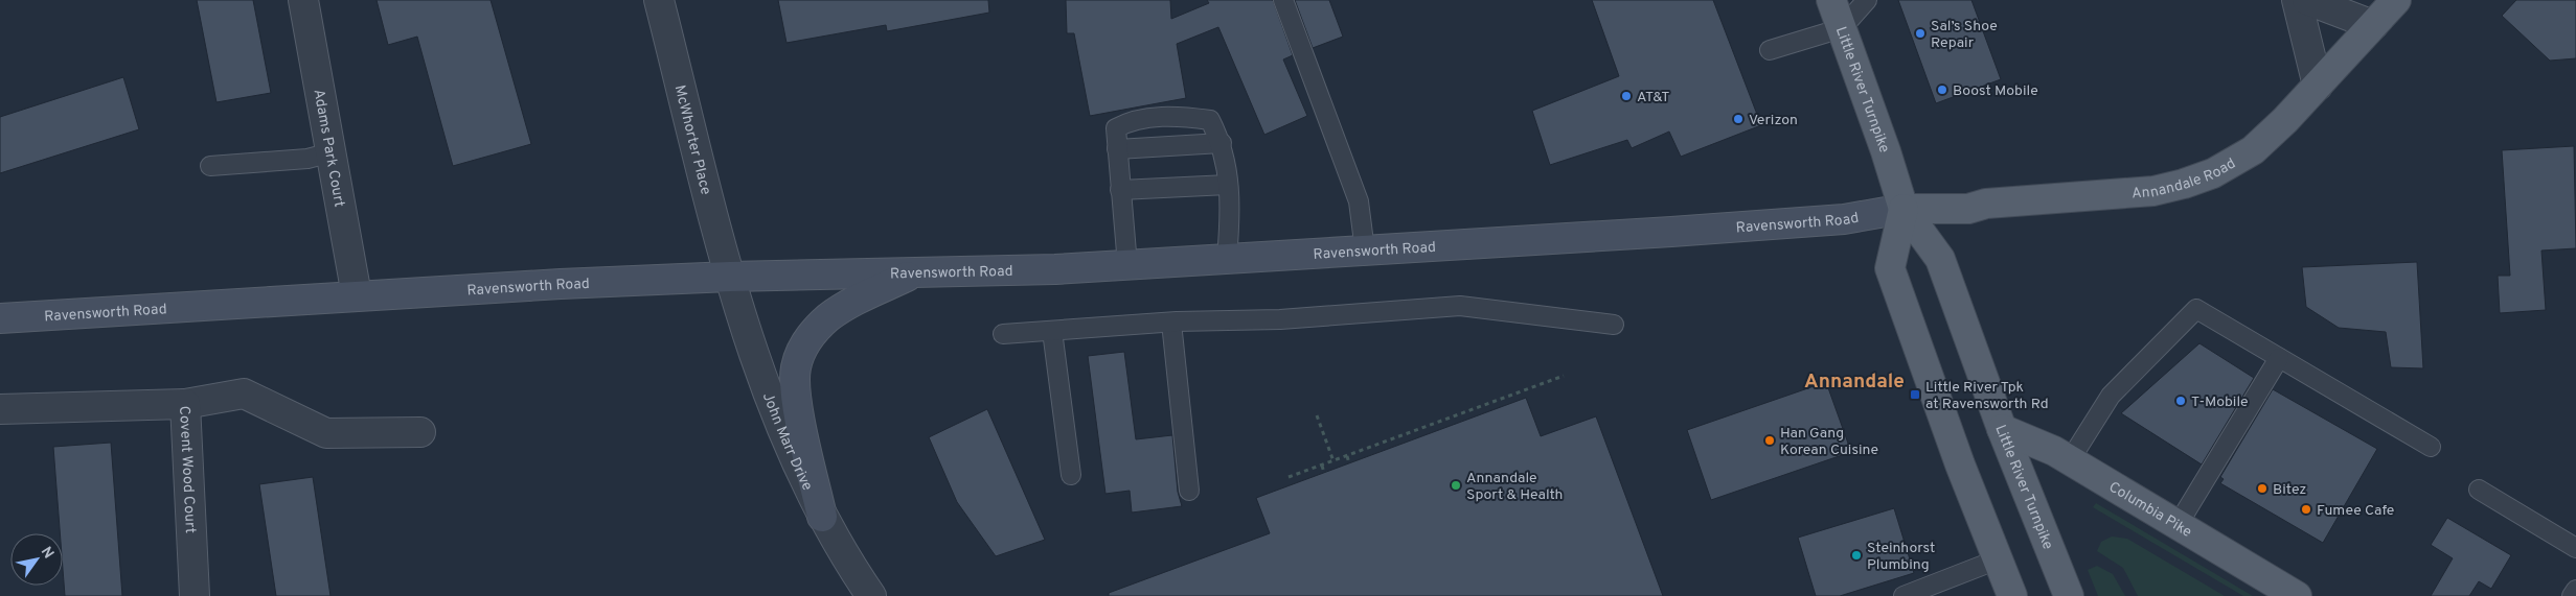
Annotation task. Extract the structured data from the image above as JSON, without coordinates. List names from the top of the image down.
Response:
{
  "streets": {
    "main road": [
      "Little River Turnpike",
      "Annandale Road",
      "Ravensworth Road",
      "Columbia Pike"
    ],
    "street": [
      "McWhorter Place",
      "Adams Park Court",
      "John Marr Drive",
      "Covent Wood Court"
    ]
  },
  "crossings": [
    ["Little River Turnpike", "Annandale Road"],
    ["Little River Turnpike", "Ravensworth Road"],
    ["Little River Turnpike", "Columbia Pike"],
    ["McWhorter Place", "Ravensworth Road"],
    ["McWhorter Place", "John Marr Drive"],
    ["Adams Park Court", "Ravensworth Road"],
    ["Annandale Road", "Ravensworth Road"],
    ["Ravensworth Road", "John Marr Drive"]
  ],
  "districts": ["Annandale"],
  "places": {
    "other": [
      "Sal’s Shoe Repair",
      "Boost Mobile",
      "AT&T",
      "Verizon",
      "T-Mobile",
      "Han Gang Korean Cuisine",
      "Annandale Sport & Health",
      "Bitez",
      "Fumee Cafe",
      "Steinhorst Plumbing"
    ],
    "transit": ["Little River Tpk at Ravensworth Rd"]
  },
  "north": "top right"
}
